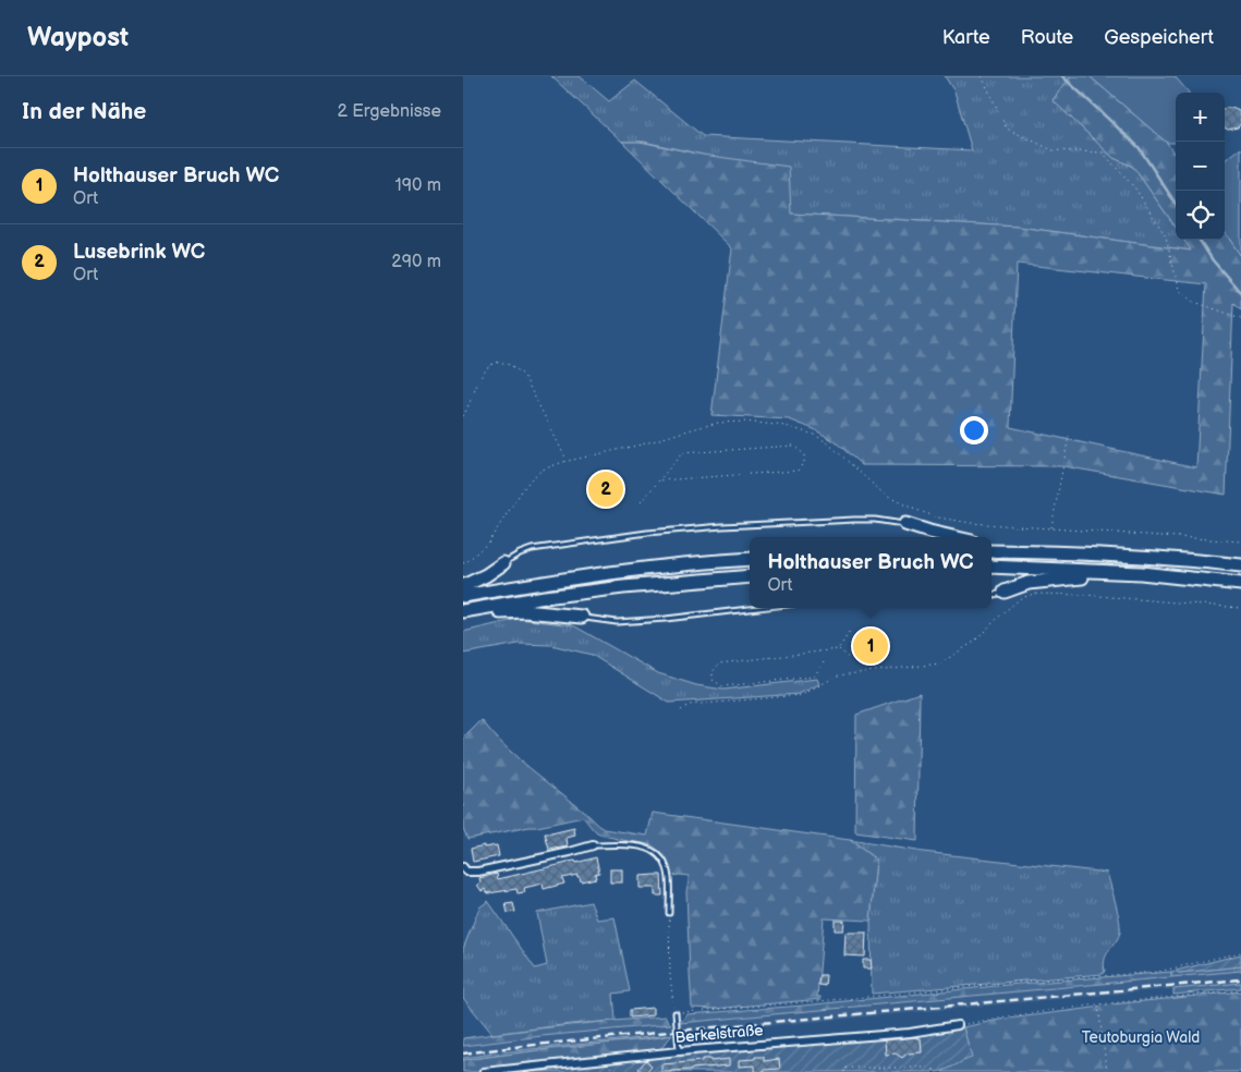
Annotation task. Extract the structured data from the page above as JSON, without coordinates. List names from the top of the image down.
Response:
{
  "streets": {
    "street": ["Berkelstraße"]
  },
  "parks": ["Teutoburgia Wald"],
  "page": {
    "header": "Waypost",
    "nav": ["Karte", "Route", "Gespeichert"],
    "heading": ["In der Nähe", "2 Ergebnisse"],
    "map_buttons": ["+", "−"],
    "list": [
      {
        "mark": "1",
        "name": "Holthauser Bruch WC",
        "note": "Ort",
        "value": "190 m"
      },
      {
        "mark": "2",
        "name": "Lusebrink WC",
        "note": "Ort",
        "value": "290 m"
      }
    ],
    "pins": ["2", "1"],
    "popup": ["Holthauser Bruch WC", "Ort"]
  }
}
